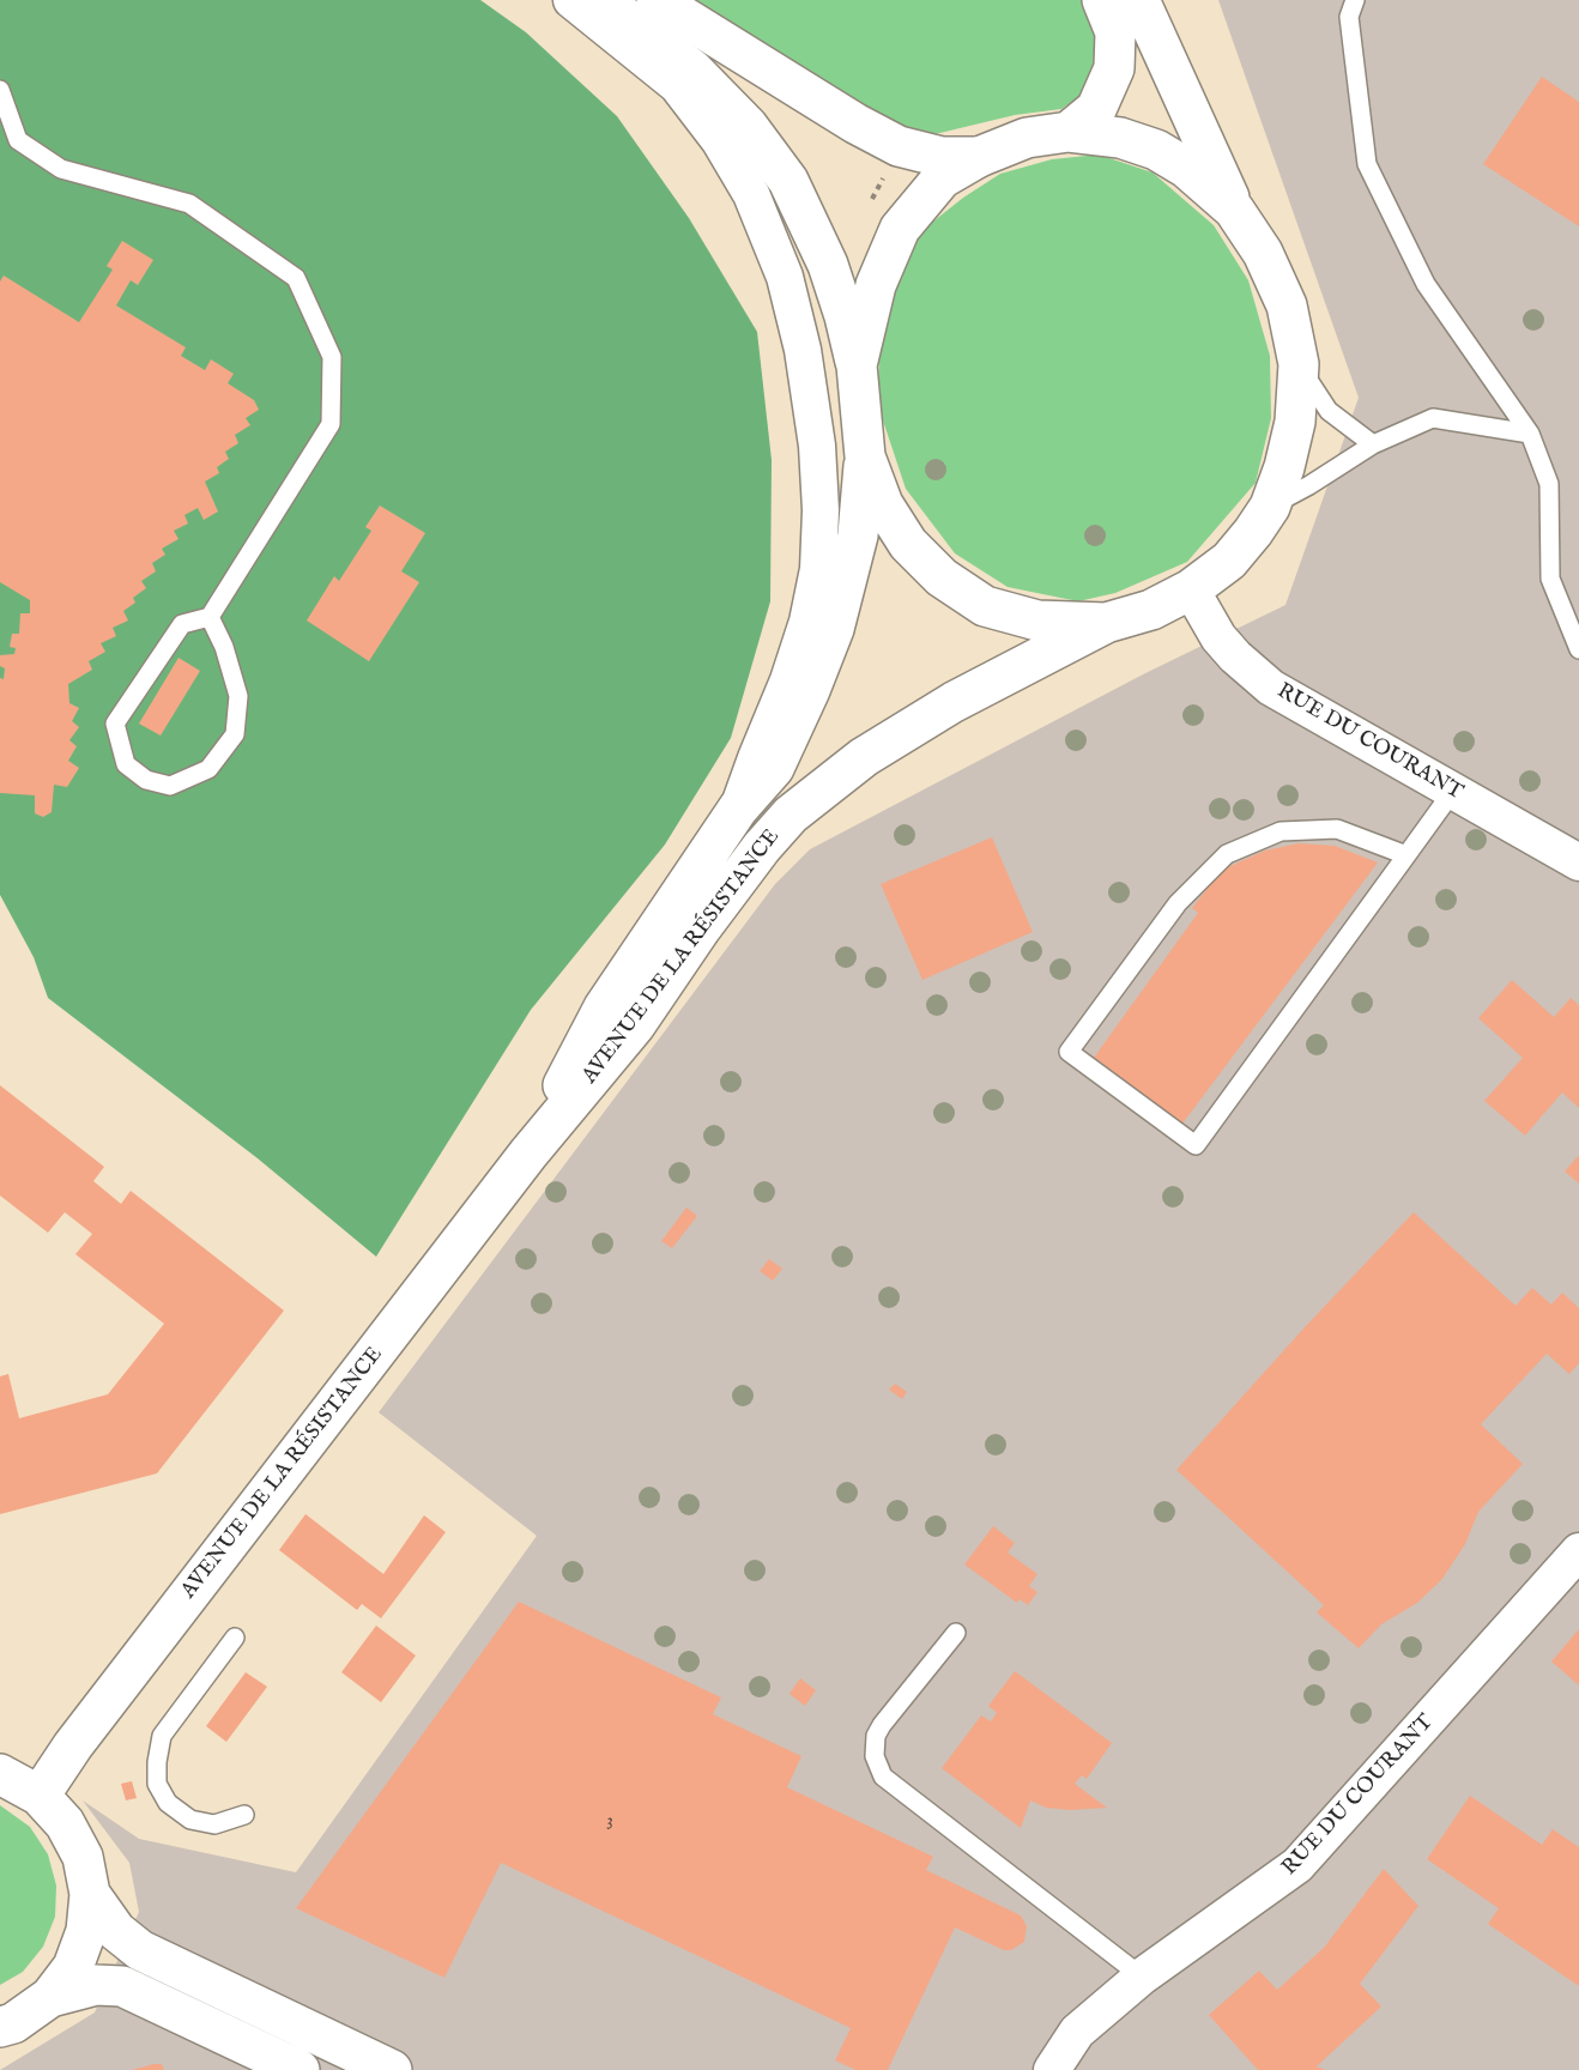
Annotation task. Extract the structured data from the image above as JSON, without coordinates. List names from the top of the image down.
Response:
{
  "streets": {
    "main road": ["AVENUE DE LA RÉSISTANCE"],
    "street": ["RUE DU COURANT"]
  },
  "house_numbers": ["3"]
}
